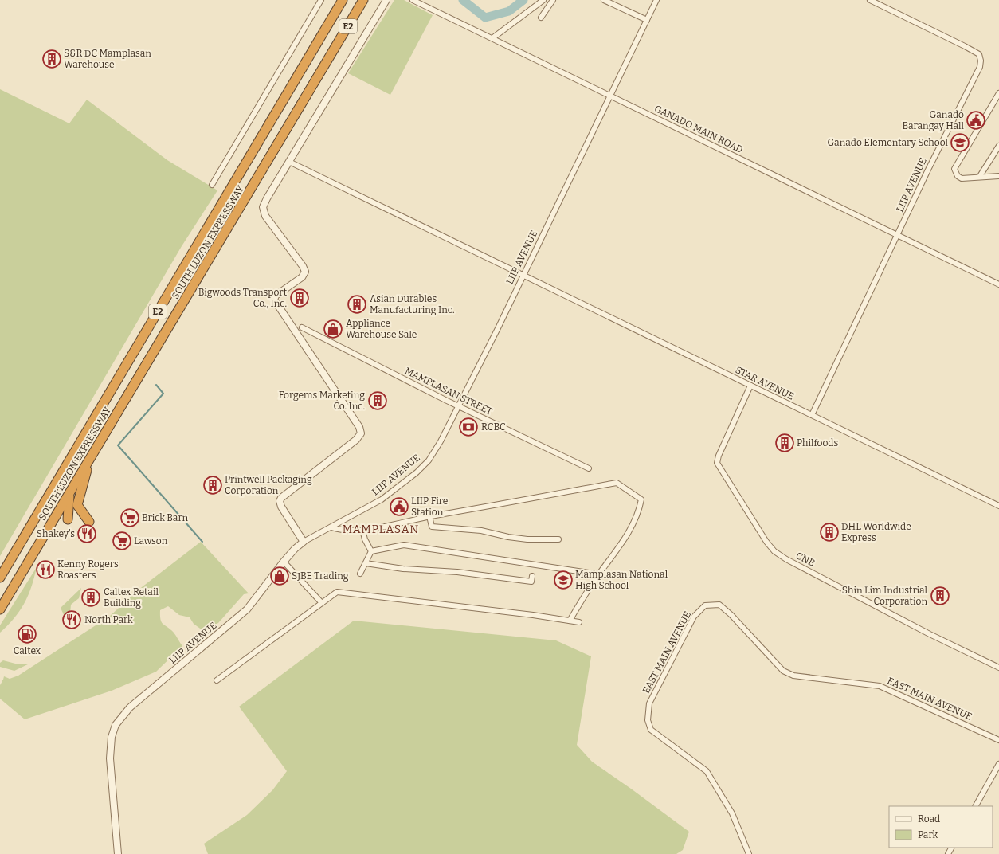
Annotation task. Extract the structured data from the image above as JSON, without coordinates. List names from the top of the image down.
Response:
{
  "streets": {
    "highway": ["E2", "SOUTH LUZON EXPRESSWAY"],
    "street": [
      "GANADO MAIN ROAD",
      "LIIP AVENUE",
      "STAR AVENUE",
      "MAMPLASAN STREET",
      "CNB",
      "EAST MAIN AVENUE"
    ]
  },
  "crossings": [
    ["GANADO MAIN ROAD", "LIIP AVENUE"],
    ["LIIP AVENUE", "STAR AVENUE"],
    ["LIIP AVENUE", "MAMPLASAN STREET"],
    ["STAR AVENUE", "CNB"]
  ],
  "districts": ["MAMPLASAN"],
  "places": {
    "building": [
      "S&R DC Mamplasan Warehouse",
      "Bigwoods Transport Co., Inc.",
      "Asian Durables Manufacturing Inc.",
      "Forgems Marketing Co. Inc.",
      "Philfoods",
      "Printwell Packaging Corporation",
      "DHL Worldwide Express",
      "Shin Lim Industrial Corporation",
      "Caltex Retail Building"
    ],
    "public building": ["Ganado Barangay Hall", "LIIP Fire Station"],
    "school or university": ["Ganado Elementary School", "Mamplasan National High School"],
    "shop": ["Appliance Warehouse Sale", "SJBE Trading"],
    "bank": ["RCBC"],
    "supermarket": ["Brick Barn", "Lawson"],
    "restaurant": ["Shakey's", "Kenny Rogers Roasters", "North Park"],
    "fuel station": ["Caltex"]
  },
  "legend": ["Road", "Park"]
}
